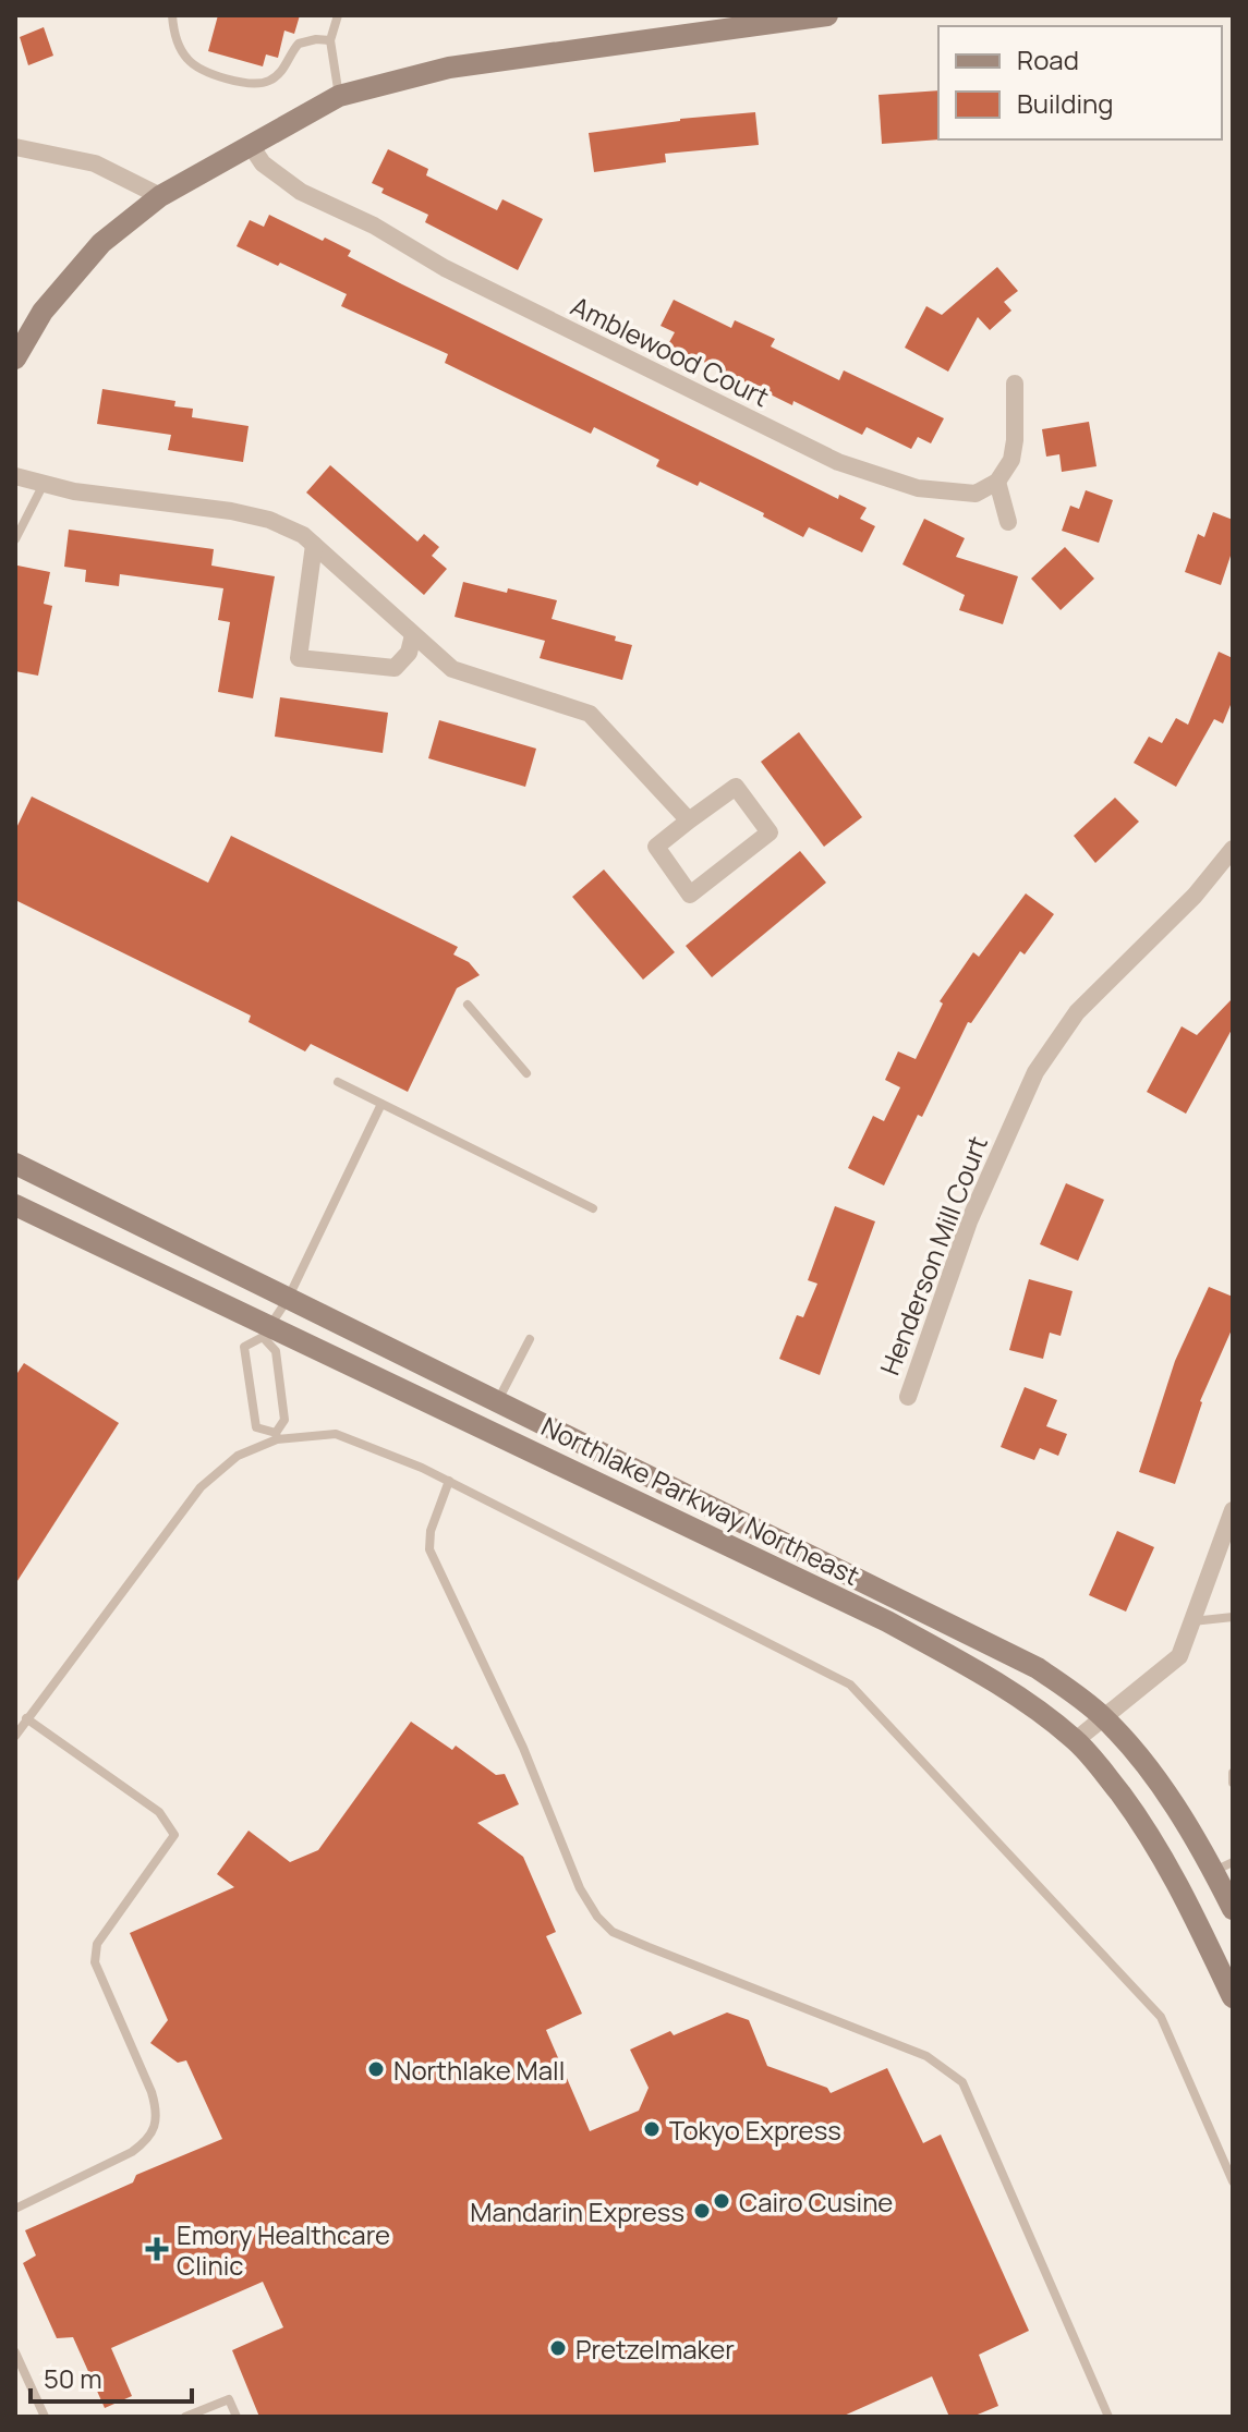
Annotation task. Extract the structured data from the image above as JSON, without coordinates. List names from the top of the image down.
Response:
{
  "streets": {
    "street": ["Amblewood Court", "Henderson Mill Court", "Northlake Parkway Northeast"]
  },
  "places": {
    "other": [
      "Northlake Mall",
      "Tokyo Express",
      "Cairo Cusine",
      "Mandarin Express",
      "Pretzelmaker"
    ],
    "health": ["Emory Healthcare Clinic"]
  },
  "legend": ["Road", "Building"],
  "scale_bar": "50 m"
}
